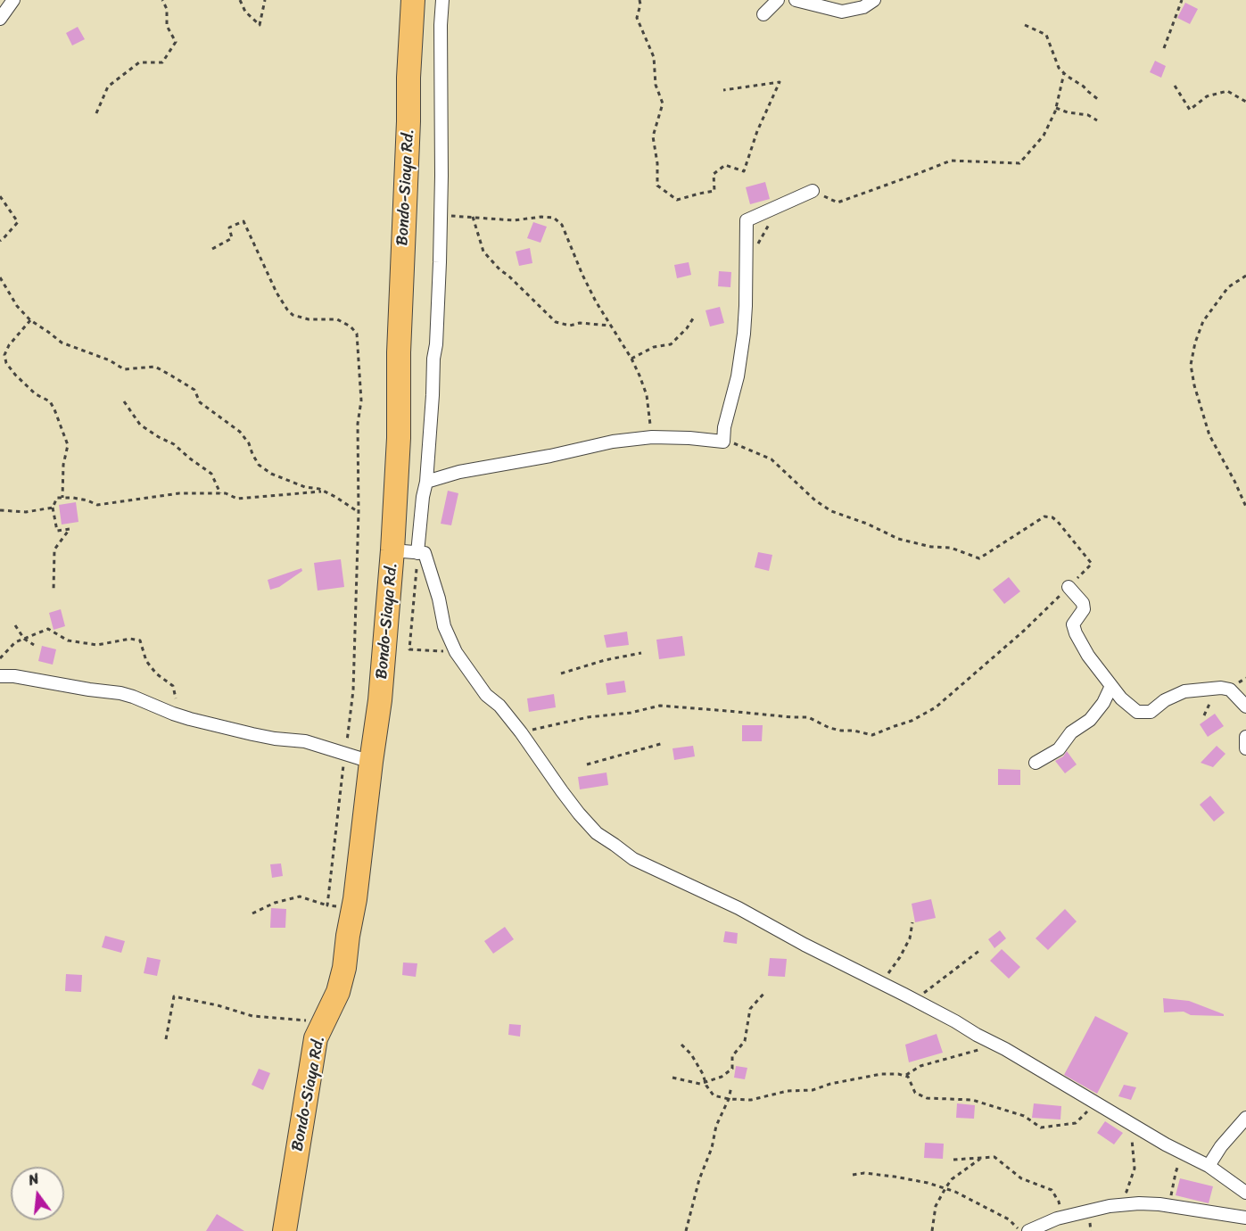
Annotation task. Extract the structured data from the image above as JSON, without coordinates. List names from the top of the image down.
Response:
{
  "streets": {
    "highway": ["Bondo-Siaya Rd."]
  },
  "north": "top"
}
